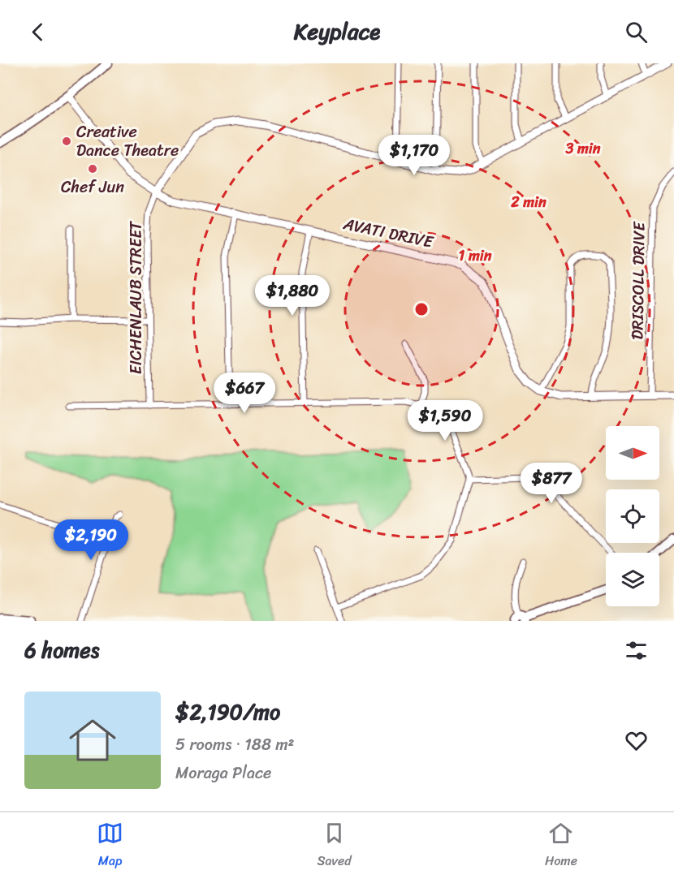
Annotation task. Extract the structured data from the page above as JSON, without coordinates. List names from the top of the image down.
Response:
{
  "streets": {
    "street": ["AVATI DRIVE", "DRISCOLL DRIVE", "EICHENLAUB STREET"]
  },
  "crossings": [
    ["AVATI DRIVE", "DRISCOLL DRIVE"],
    ["AVATI DRIVE", "EICHENLAUB STREET"]
  ],
  "places": ["Creative Dance Theatre", "Chef Jun"],
  "north": "right",
  "page": {
    "header": "Keyplace",
    "price": [
      "$1,170",
      "$1,880",
      "$667",
      "$1,590",
      "$877",
      "$2,190"
    ],
    "heading": "6 homes",
    "list": [
      {
        "name": "$2,190/mo",
        "note": "5 rooms · 188 m² · Moraga Place"
      }
    ],
    "tabs": ["Map", "Saved", "Home"]
  },
  "rings": ["3 min", "2 min", "1 min"]
}
